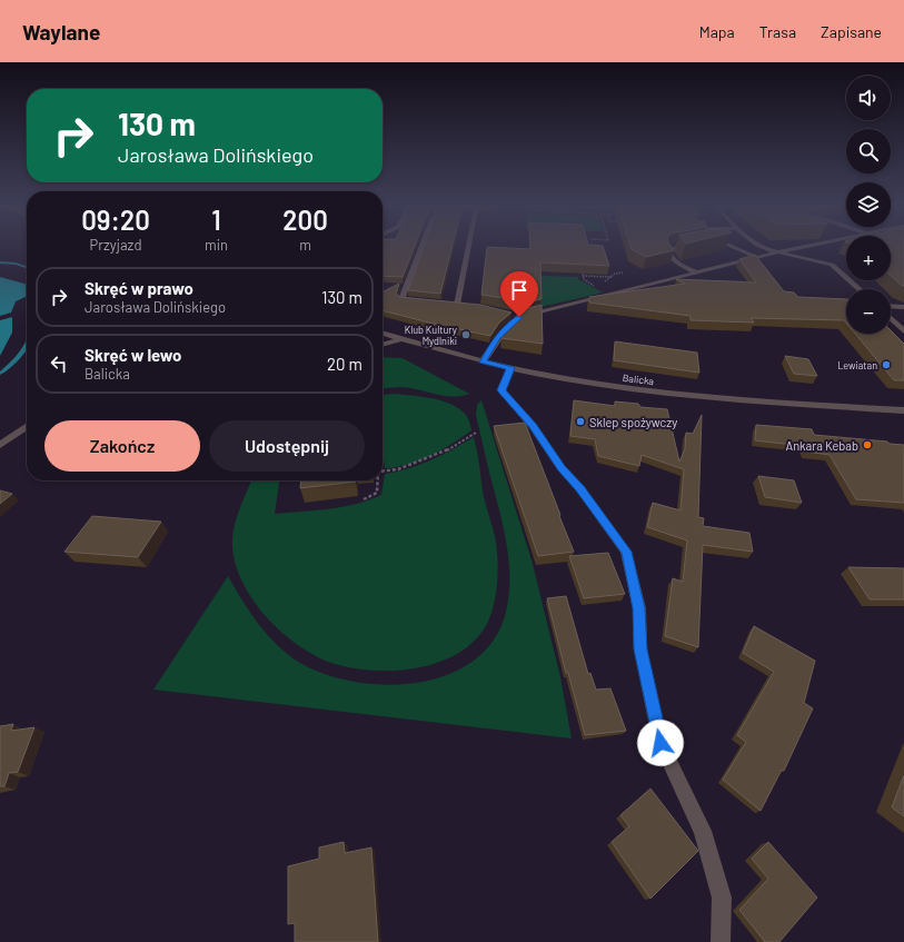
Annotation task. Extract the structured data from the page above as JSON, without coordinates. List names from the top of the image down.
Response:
{
  "streets": {
    "street": ["Balicka"]
  },
  "places": [
    "Klub Kultury Mydlniki",
    "Lewiatan",
    "Sklep spożywczy",
    "Ankara Kebab"
  ],
  "page": {
    "header": "Waylane",
    "nav": ["Mapa", "Trasa", "Zapisane"],
    "map_buttons": ["+", "−"],
    "turn": ["130 m", "Jarosława Dolińskiego"],
    "eta": [
      "09:20",
      "Przyjazd",
      "1",
      "min",
      "200",
      "m"
    ],
    "list": [
      {
        "name": "Skręć w prawo",
        "note": "Jarosława Dolińskiego",
        "value": "130 m"
      },
      {
        "name": "Skręć w lewo",
        "note": "Balicka",
        "value": "20 m"
      }
    ],
    "buttons": ["Zakończ", "Udostępnij"]
  }
}
